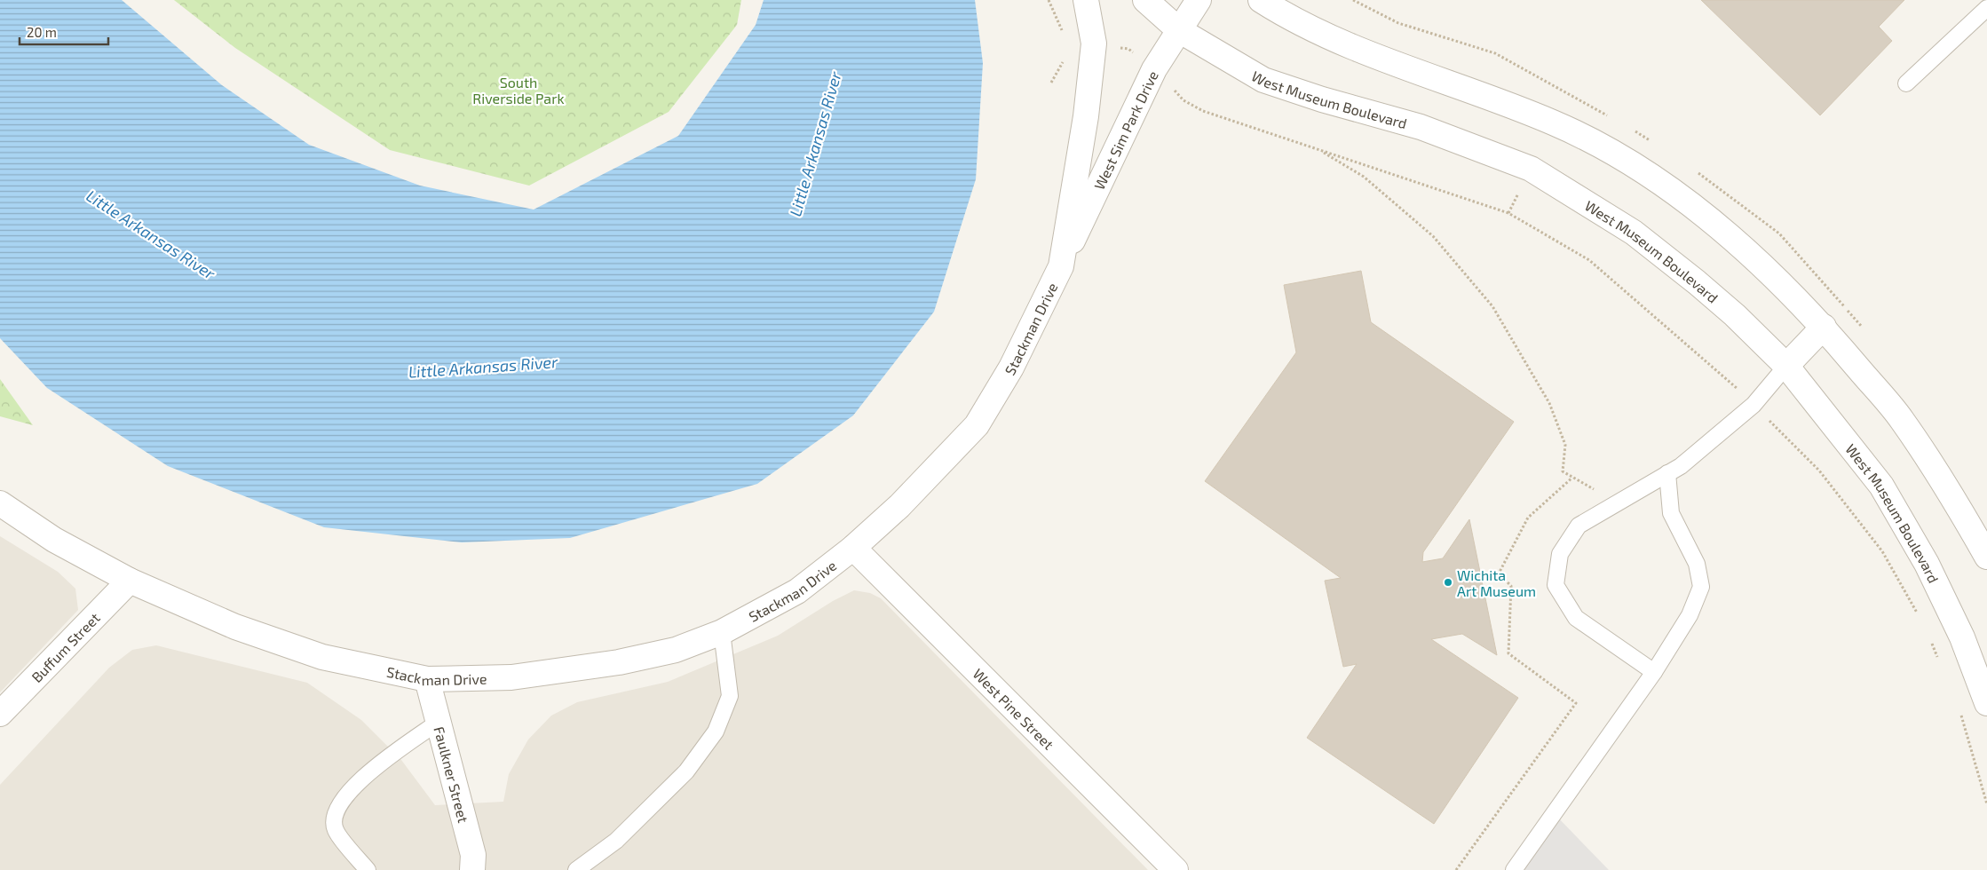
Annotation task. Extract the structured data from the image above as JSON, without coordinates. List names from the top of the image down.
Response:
{
  "streets": {
    "street": [
      "West Museum Boulevard",
      "West Sim Park Drive",
      "Stackman Drive",
      "Buffum Street",
      "West Pine Street",
      "Faulkner Street"
    ]
  },
  "crossings": [
    ["West Museum Boulevard", "West Sim Park Drive"],
    ["West Sim Park Drive", "Stackman Drive"],
    ["Stackman Drive", "Buffum Street"],
    ["Stackman Drive", "West Pine Street"],
    ["Stackman Drive", "Faulkner Street"]
  ],
  "water": ["Little Arkansas River"],
  "parks": ["South Riverside Park"],
  "places": ["Wichita Art Museum"],
  "scale_bar": "20 m"
}
